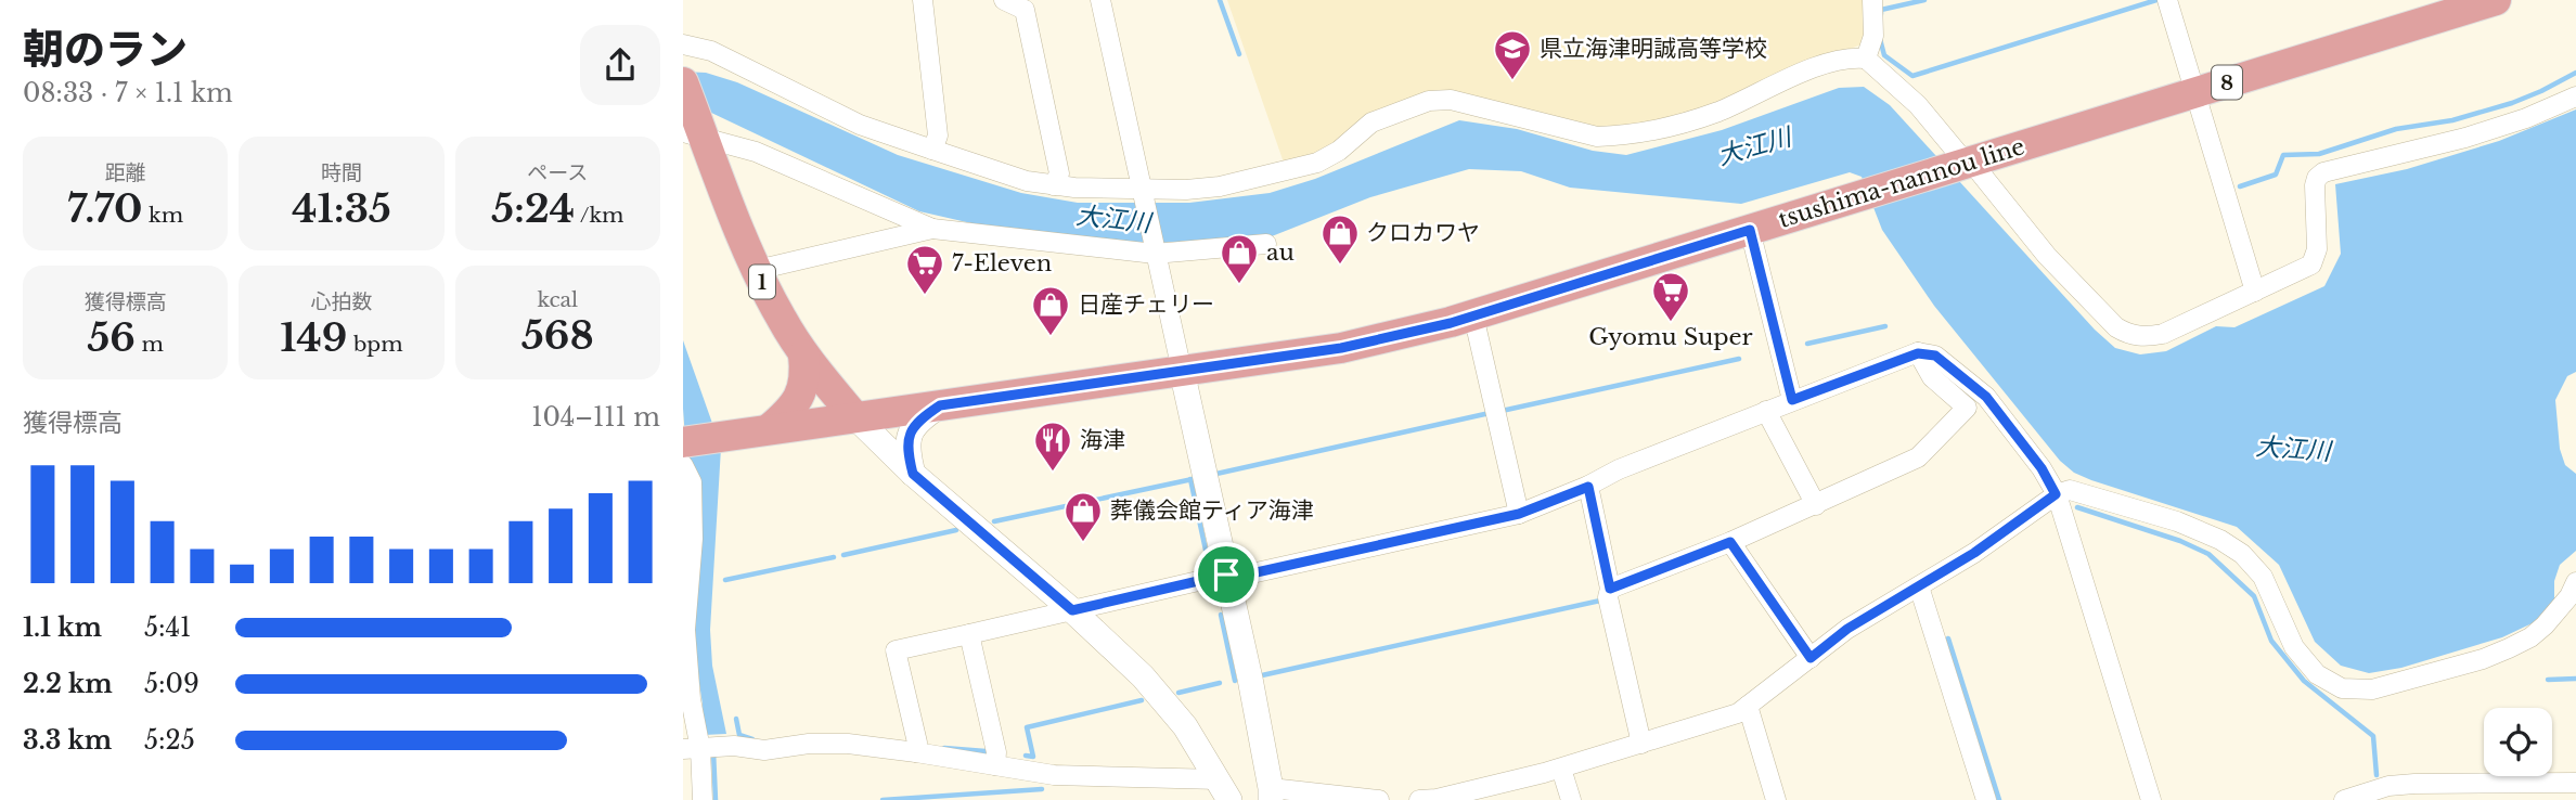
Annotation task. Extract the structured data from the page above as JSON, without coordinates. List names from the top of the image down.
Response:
{
  "streets": {
    "main road": ["8", "tsushima-nannou line", "1"]
  },
  "crossings": [
    ["tsushima-nannou line", "1"]
  ],
  "water": ["大江川"],
  "places": {
    "school or university": ["県立海津明誠高等学校"],
    "shop": [
      "クロカワヤ",
      "au",
      "日産チェリー",
      "葬儀会館ティア海津"
    ],
    "supermarket": ["7-Eleven", "Gyomu Super"],
    "restaurant": ["海津"]
  },
  "page": {
    "heading": ["朝のラン", "08:33 · 7 × 1.1 km"],
    "stats": [
      ["距離", "7.70 km"],
      ["時間", "41:35"],
      ["ペース", "5:24 /km"],
      ["獲得標高", "56 m"],
      ["心拍数", "149 bpm"],
      ["kcal", "568"]
    ],
    "chart": ["獲得標高", "104–111 m"],
    "list": [
      {
        "name": "1.1 km",
        "note": "5:41"
      },
      {
        "name": "2.2 km",
        "note": "5:09"
      },
      {
        "name": "3.3 km",
        "note": "5:25"
      }
    ]
  }
}
